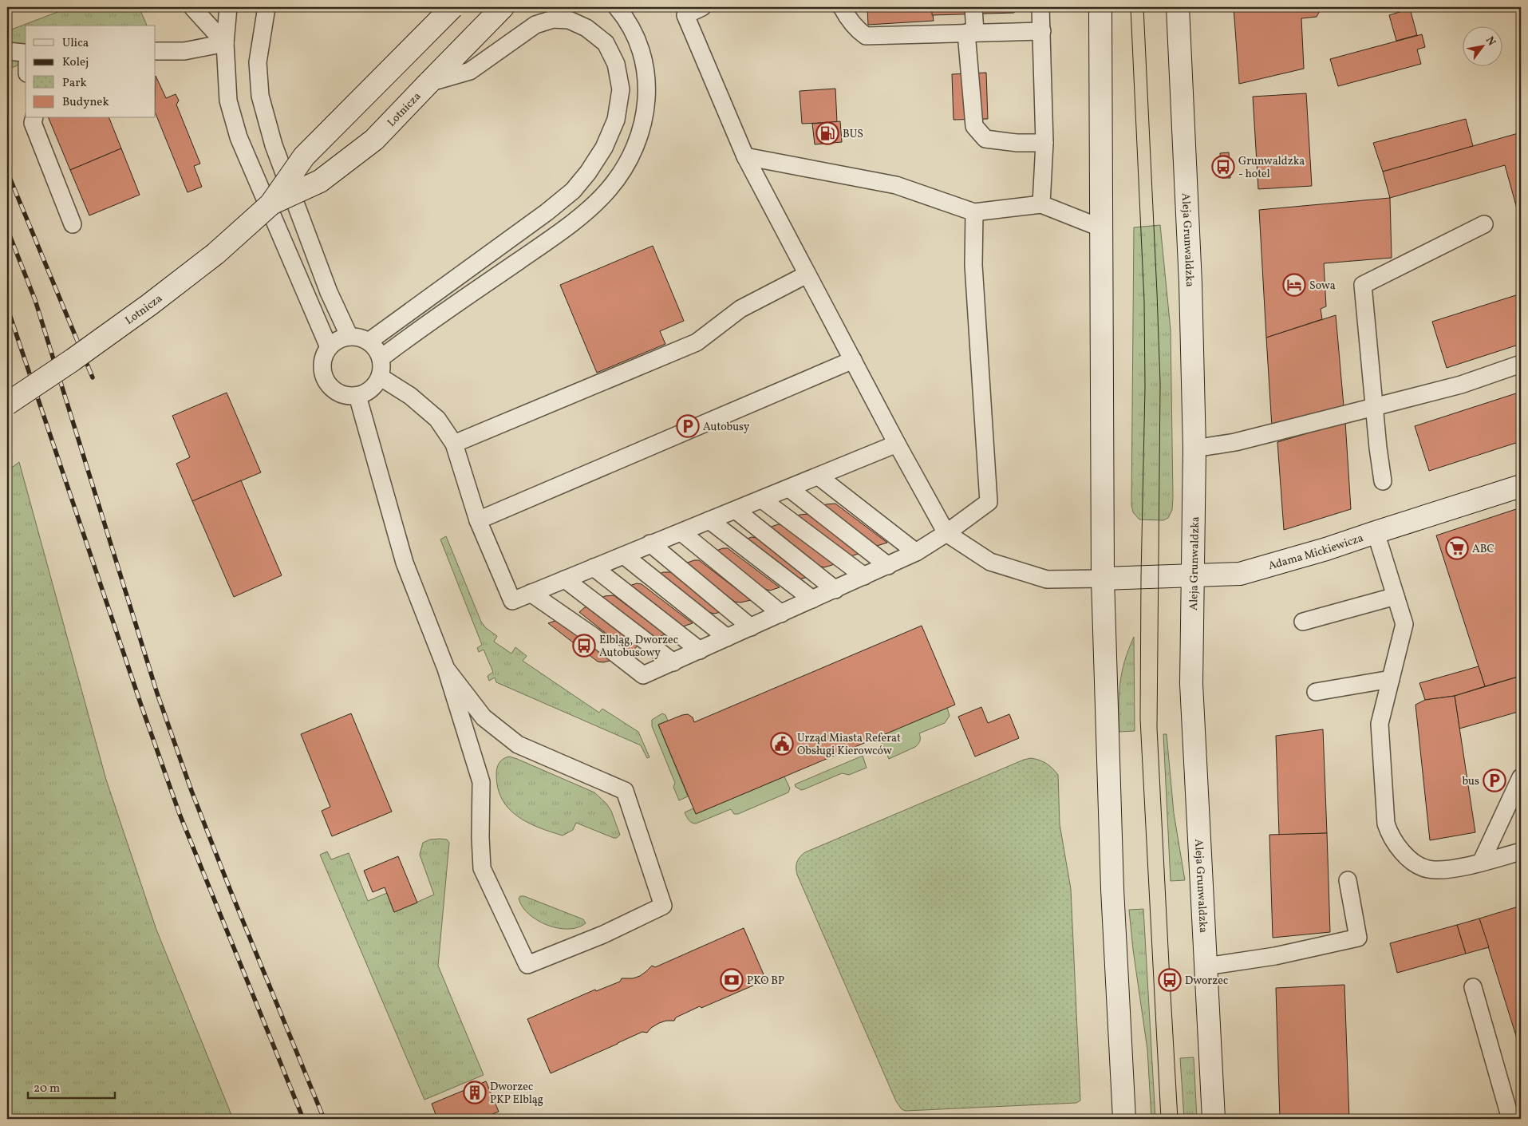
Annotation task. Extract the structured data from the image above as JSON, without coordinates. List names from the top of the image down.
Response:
{
  "streets": {
    "main road": ["Lotnicza", "Aleja Grunwaldzka", "Adama Mickiewicza"]
  },
  "crossings": [
    ["Aleja Grunwaldzka", "Adama Mickiewicza"]
  ],
  "places": {
    "fuel station": ["BUS"],
    "bus stop": ["Grunwaldzka - hotel", "Elbląg, Dworzec Autobusowy", "Dworzec"],
    "hotel": ["Sowa"],
    "parking": ["Autobusy", "bus"],
    "supermarket": ["ABC"],
    "public building": ["Urząd Miasta Referat Obsługi Kierowców"],
    "bank": ["PKO BP"],
    "building": ["Dworzec PKP Elbląg"]
  },
  "legend": [
    "Ulica",
    "Kolej",
    "Park",
    "Budynek"
  ],
  "scale_bar": "20 m",
  "north": "top right"
}
